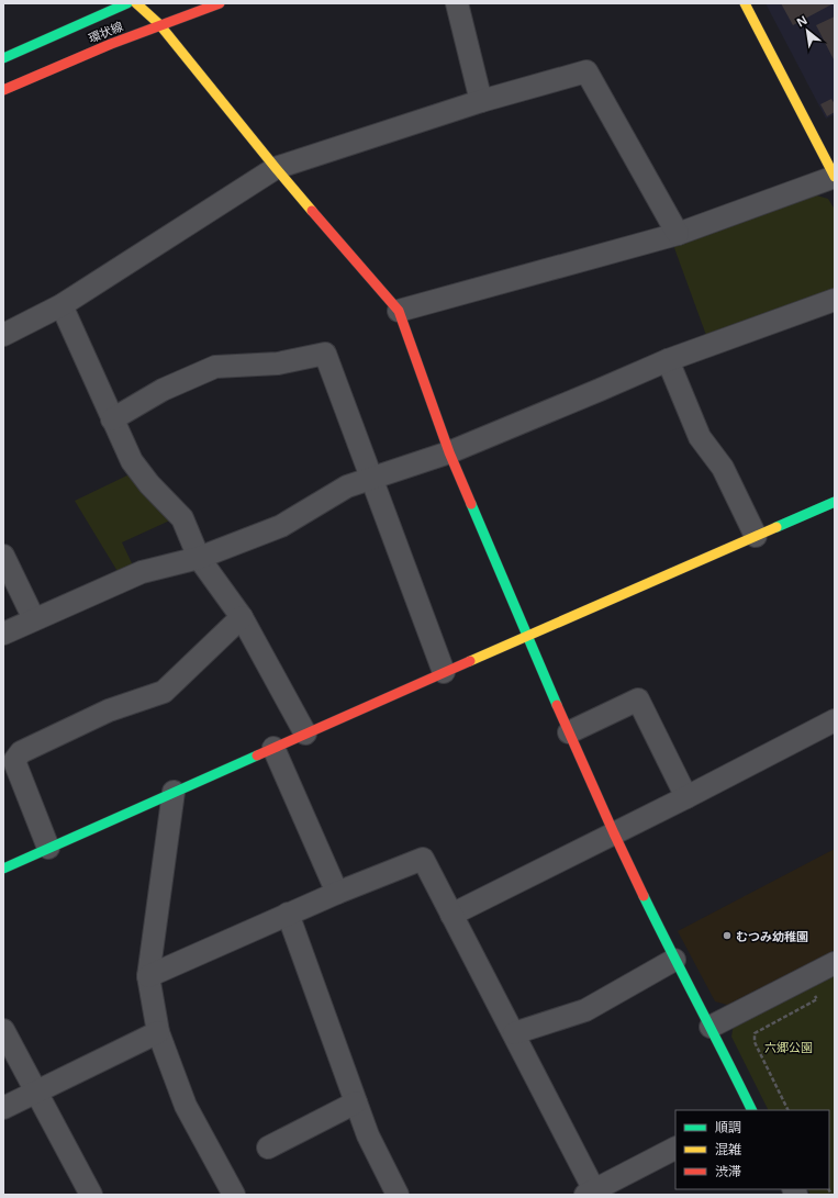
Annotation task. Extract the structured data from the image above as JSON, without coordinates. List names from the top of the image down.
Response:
{
  "streets": {
    "street": ["環状線"]
  },
  "parks": ["六郷公園"],
  "places": ["むつみ幼稚園"],
  "legend": ["順調", "混雑", "渋滞"],
  "north": "top left"
}
